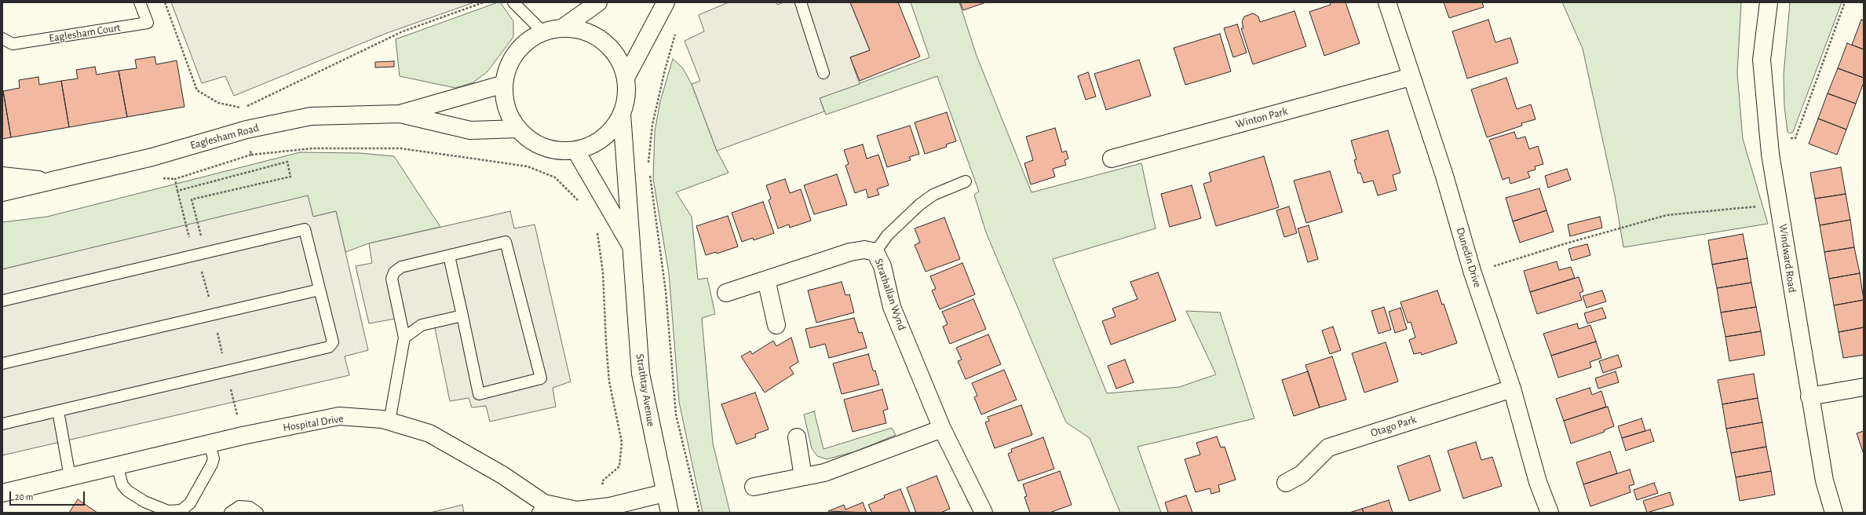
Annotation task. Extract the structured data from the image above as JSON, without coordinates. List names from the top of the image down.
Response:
{
  "streets": {
    "street": [
      "Winton Park",
      "Eaglesham Road",
      "Dunedin Drive",
      "Windward Road",
      "Strathallan Wynd",
      "Strathtay Avenue",
      "Hospital Drive",
      "Otago Park"
    ],
    "lane": ["Eaglesham Court"]
  },
  "crossings": [
    ["Winton Park", "Dunedin Drive"],
    ["Dunedin Drive", "Otago Park"],
    ["Strathtay Avenue", "Hospital Drive"]
  ],
  "scale_bar": "20 m"
}
